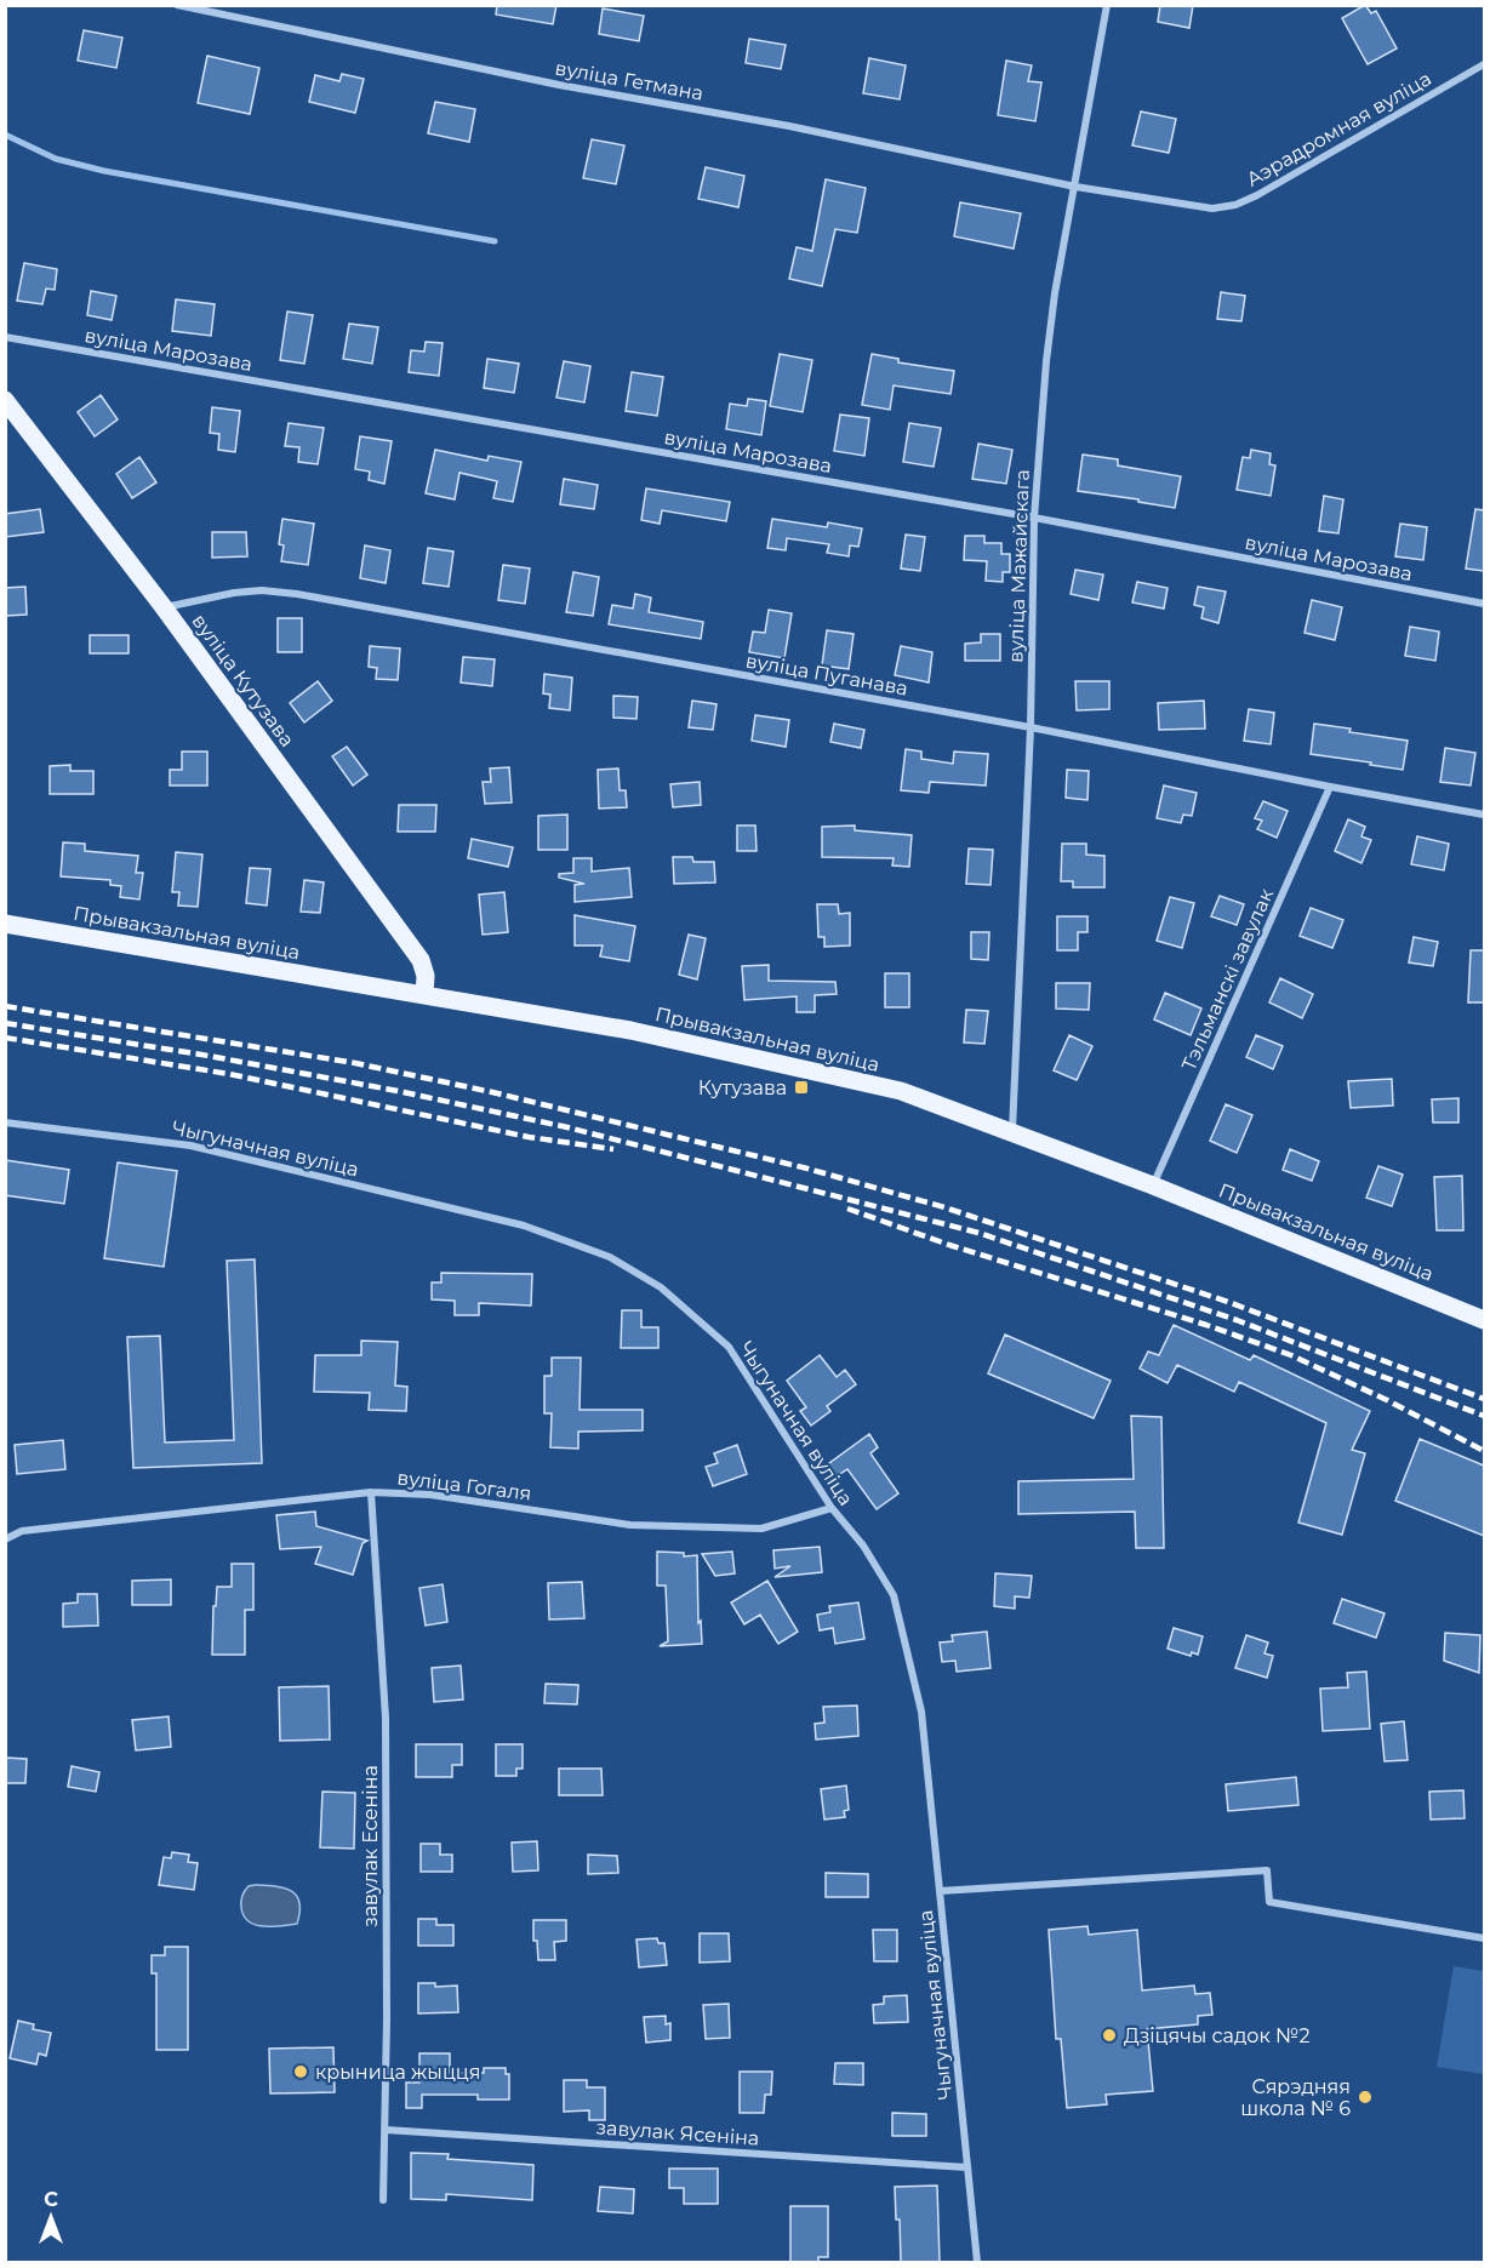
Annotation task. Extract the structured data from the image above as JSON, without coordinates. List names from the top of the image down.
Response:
{
  "streets": {
    "main road": ["вуліца Кутузава", "Прывакзальная вуліца"],
    "street": [
      "вуліца Гетмана",
      "Аэрадромная вуліца",
      "вуліца Марозава",
      "вуліца Мажайскага",
      "вуліца Пуганава",
      "Тэльманскі завулак",
      "Чыгуначная вуліца",
      "вуліца Гогаля",
      "завулак Есеніна",
      "завулак Ясеніна"
    ]
  },
  "crossings": [
    ["вуліца Гетмана", "Аэрадромная вуліца"],
    ["вуліца Гетмана", "вуліца Мажайскага"],
    ["Аэрадромная вуліца", "вуліца Мажайскага"],
    ["вуліца Марозава", "вуліца Мажайскага"],
    ["вуліца Мажайскага", "вуліца Пуганава"],
    ["вуліца Мажайскага", "Прывакзальная вуліца"],
    ["вуліца Пуганава", "вуліца Кутузава"],
    ["вуліца Пуганава", "Тэльманскі завулак"],
    ["вуліца Кутузава", "Прывакзальная вуліца"],
    ["Прывакзальная вуліца", "Тэльманскі завулак"],
    ["Чыгуначная вуліца", "вуліца Гогаля"],
    ["Чыгуначная вуліца", "завулак Ясеніна"],
    ["вуліца Гогаля", "завулак Есеніна"],
    ["завулак Есеніна", "завулак Ясеніна"]
  ],
  "places": {
    "transit": ["Кутузава"],
    "other": ["Дзіцячы садок №2", "крыница жыцця", "Сярэдняя школа № 6"]
  },
  "north": "top"
}
